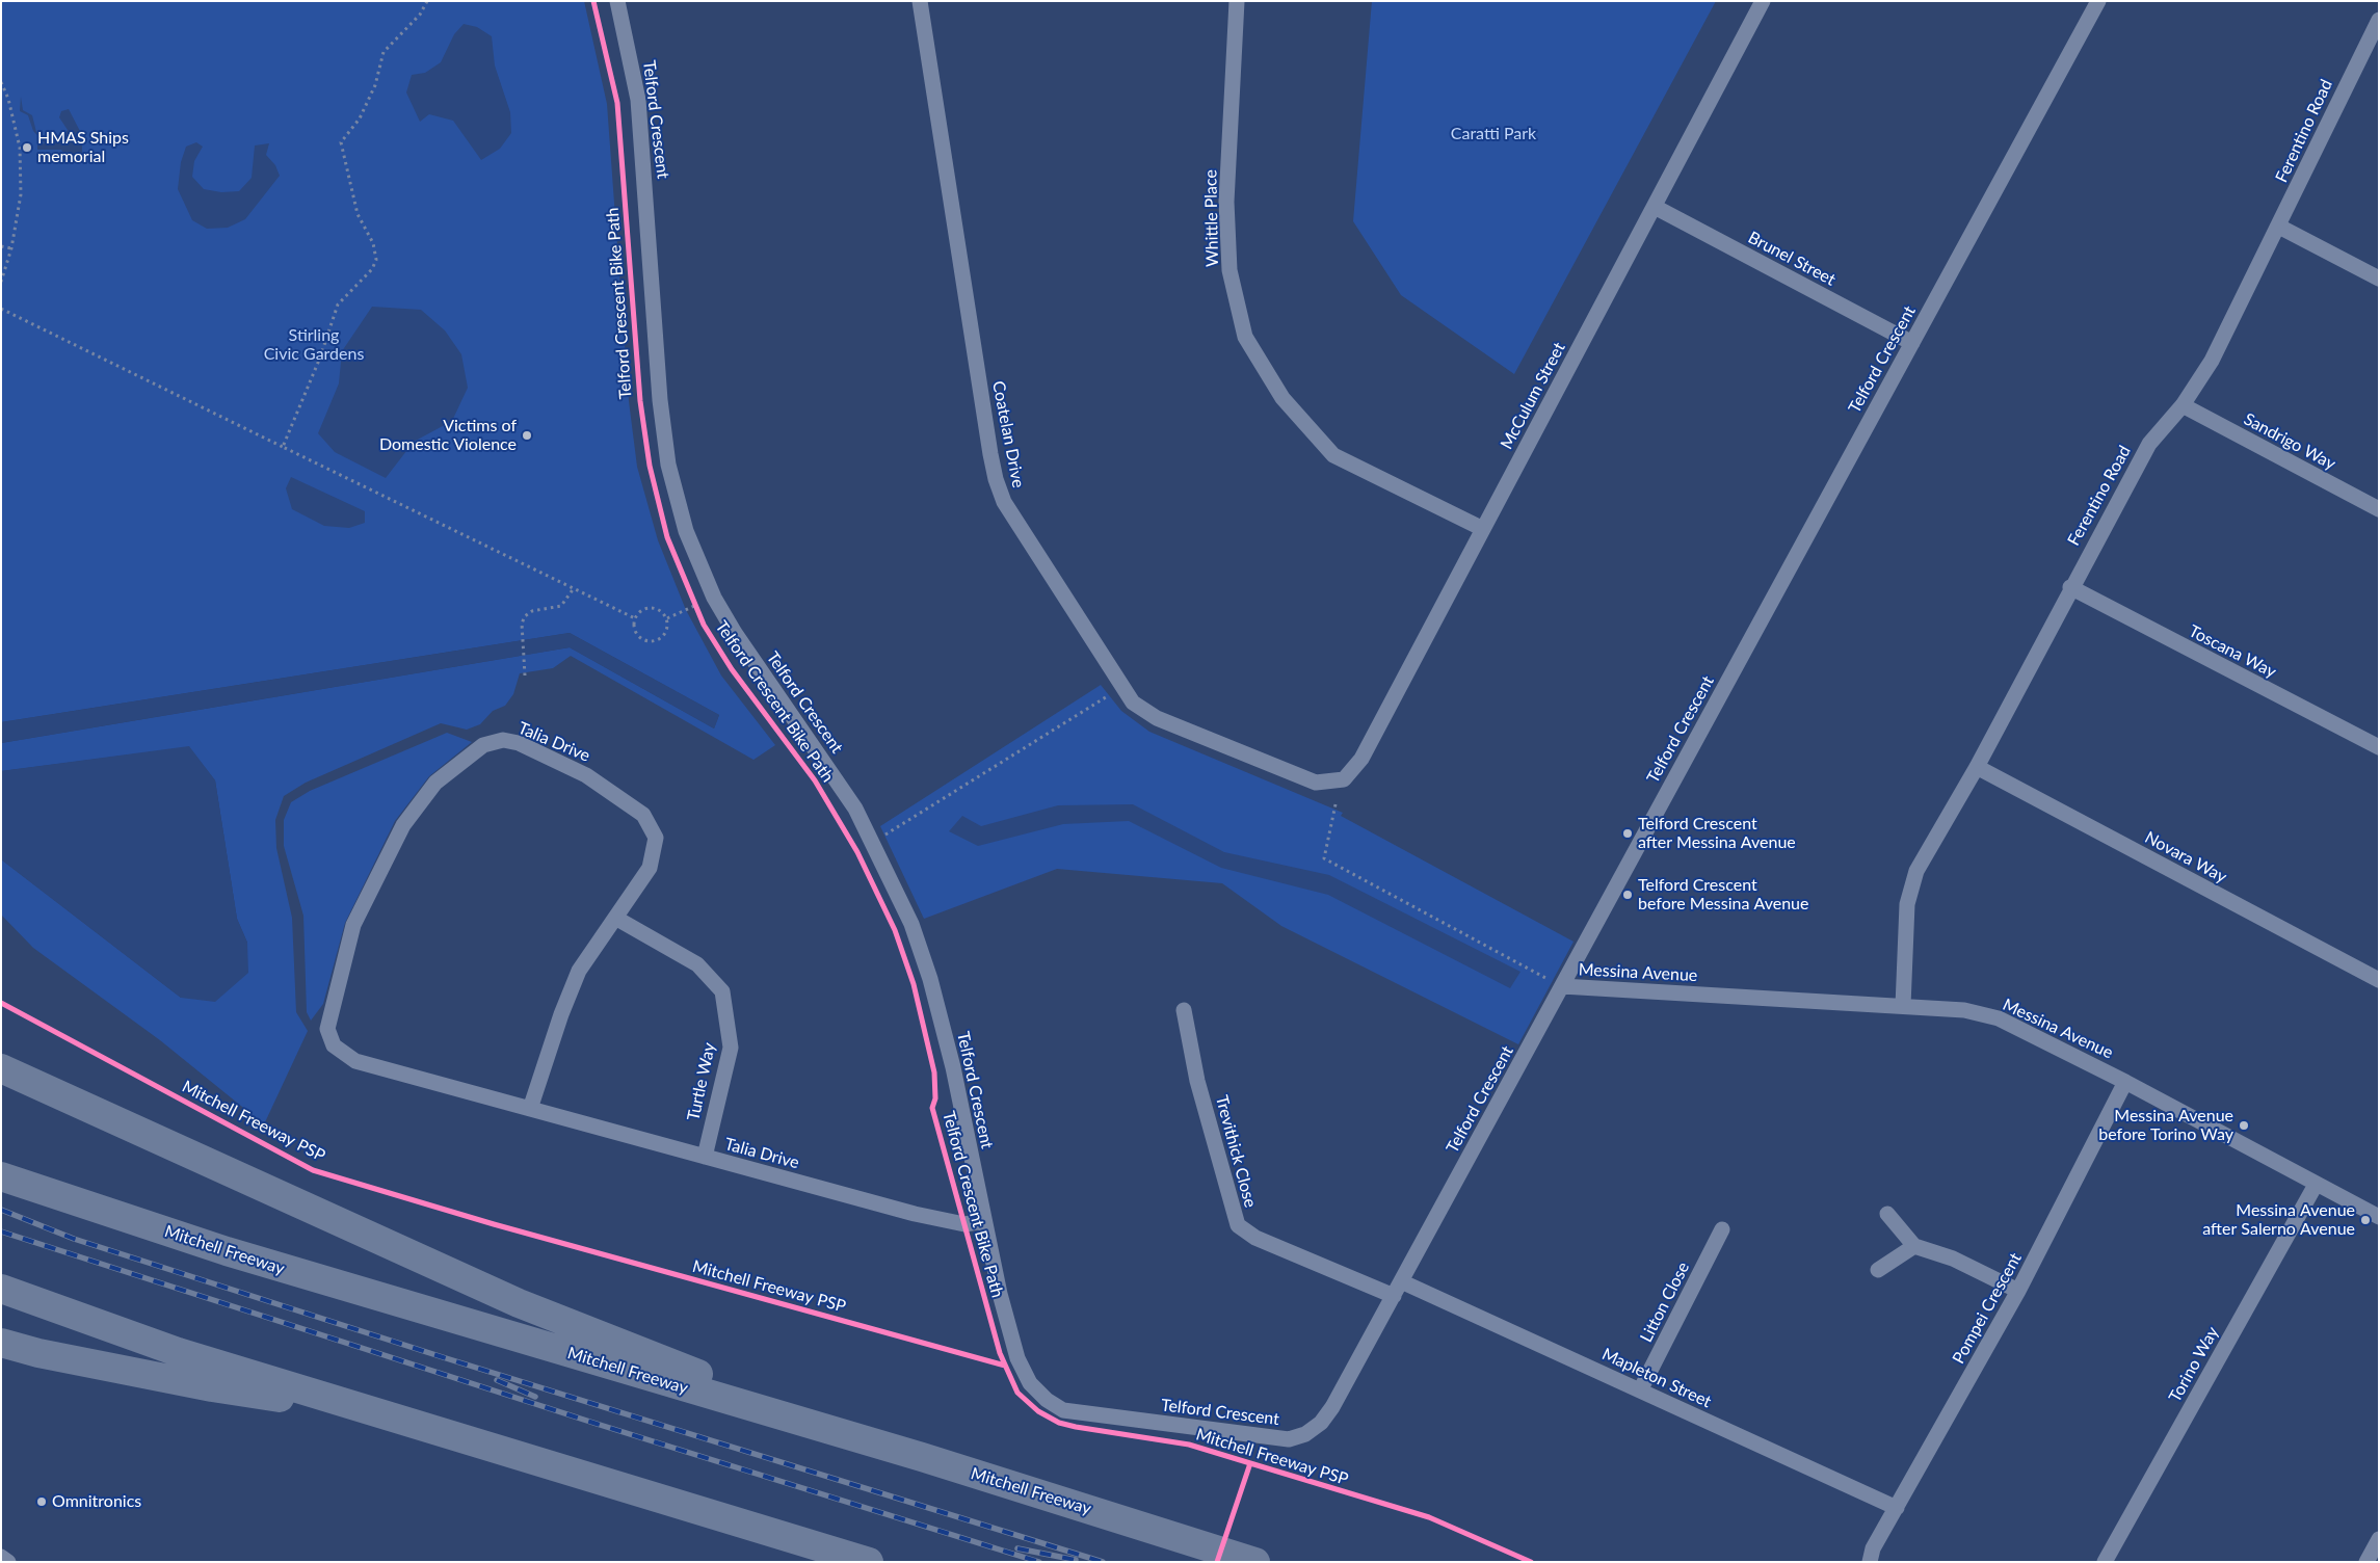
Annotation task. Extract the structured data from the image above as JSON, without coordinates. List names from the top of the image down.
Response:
{
  "streets": {
    "highway": ["Mitchell Freeway"],
    "street": [
      "Telford Crescent",
      "Ferentino Road",
      "Whittle Place",
      "Brunel Street",
      "McCulum Street",
      "Coatelan Drive",
      "Sandrigo Way",
      "Toscana Way",
      "Talia Drive",
      "Novara Way",
      "Messina Avenue",
      "Turtle Way",
      "Trevithick Close",
      "Litton Close",
      "Pompei Crescent",
      "Torino Way",
      "Mapleton Street"
    ],
    "cycle path": ["Telford Crescent Bike Path", "Mitchell Freeway PSP"]
  },
  "crossings": [
    ["Telford Crescent", "Brunel Street"],
    ["Telford Crescent", "Talia Drive"],
    ["Telford Crescent", "Messina Avenue"],
    ["Telford Crescent", "Trevithick Close"],
    ["Telford Crescent", "Mapleton Street"],
    ["Ferentino Road", "Sandrigo Way"],
    ["Ferentino Road", "Toscana Way"],
    ["Ferentino Road", "Novara Way"],
    ["Ferentino Road", "Messina Avenue"],
    ["Whittle Place", "McCulum Street"],
    ["Brunel Street", "McCulum Street"],
    ["McCulum Street", "Coatelan Drive"],
    ["Talia Drive", "Turtle Way"],
    ["Messina Avenue", "Pompei Crescent"],
    ["Messina Avenue", "Torino Way"],
    ["Litton Close", "Mapleton Street"],
    ["Pompei Crescent", "Mapleton Street"]
  ],
  "parks": ["Caratti Park", "Stirling Civic Gardens"],
  "places": [
    "HMAS Ships memorial",
    "Victims of Domestic Violence",
    "Telford Crescent after Messina Avenue",
    "Telford Crescent before Messina Avenue",
    "Messina Avenue before Torino Way",
    "Messina Avenue after Salerno Avenue",
    "Omnitronics"
  ]
}
